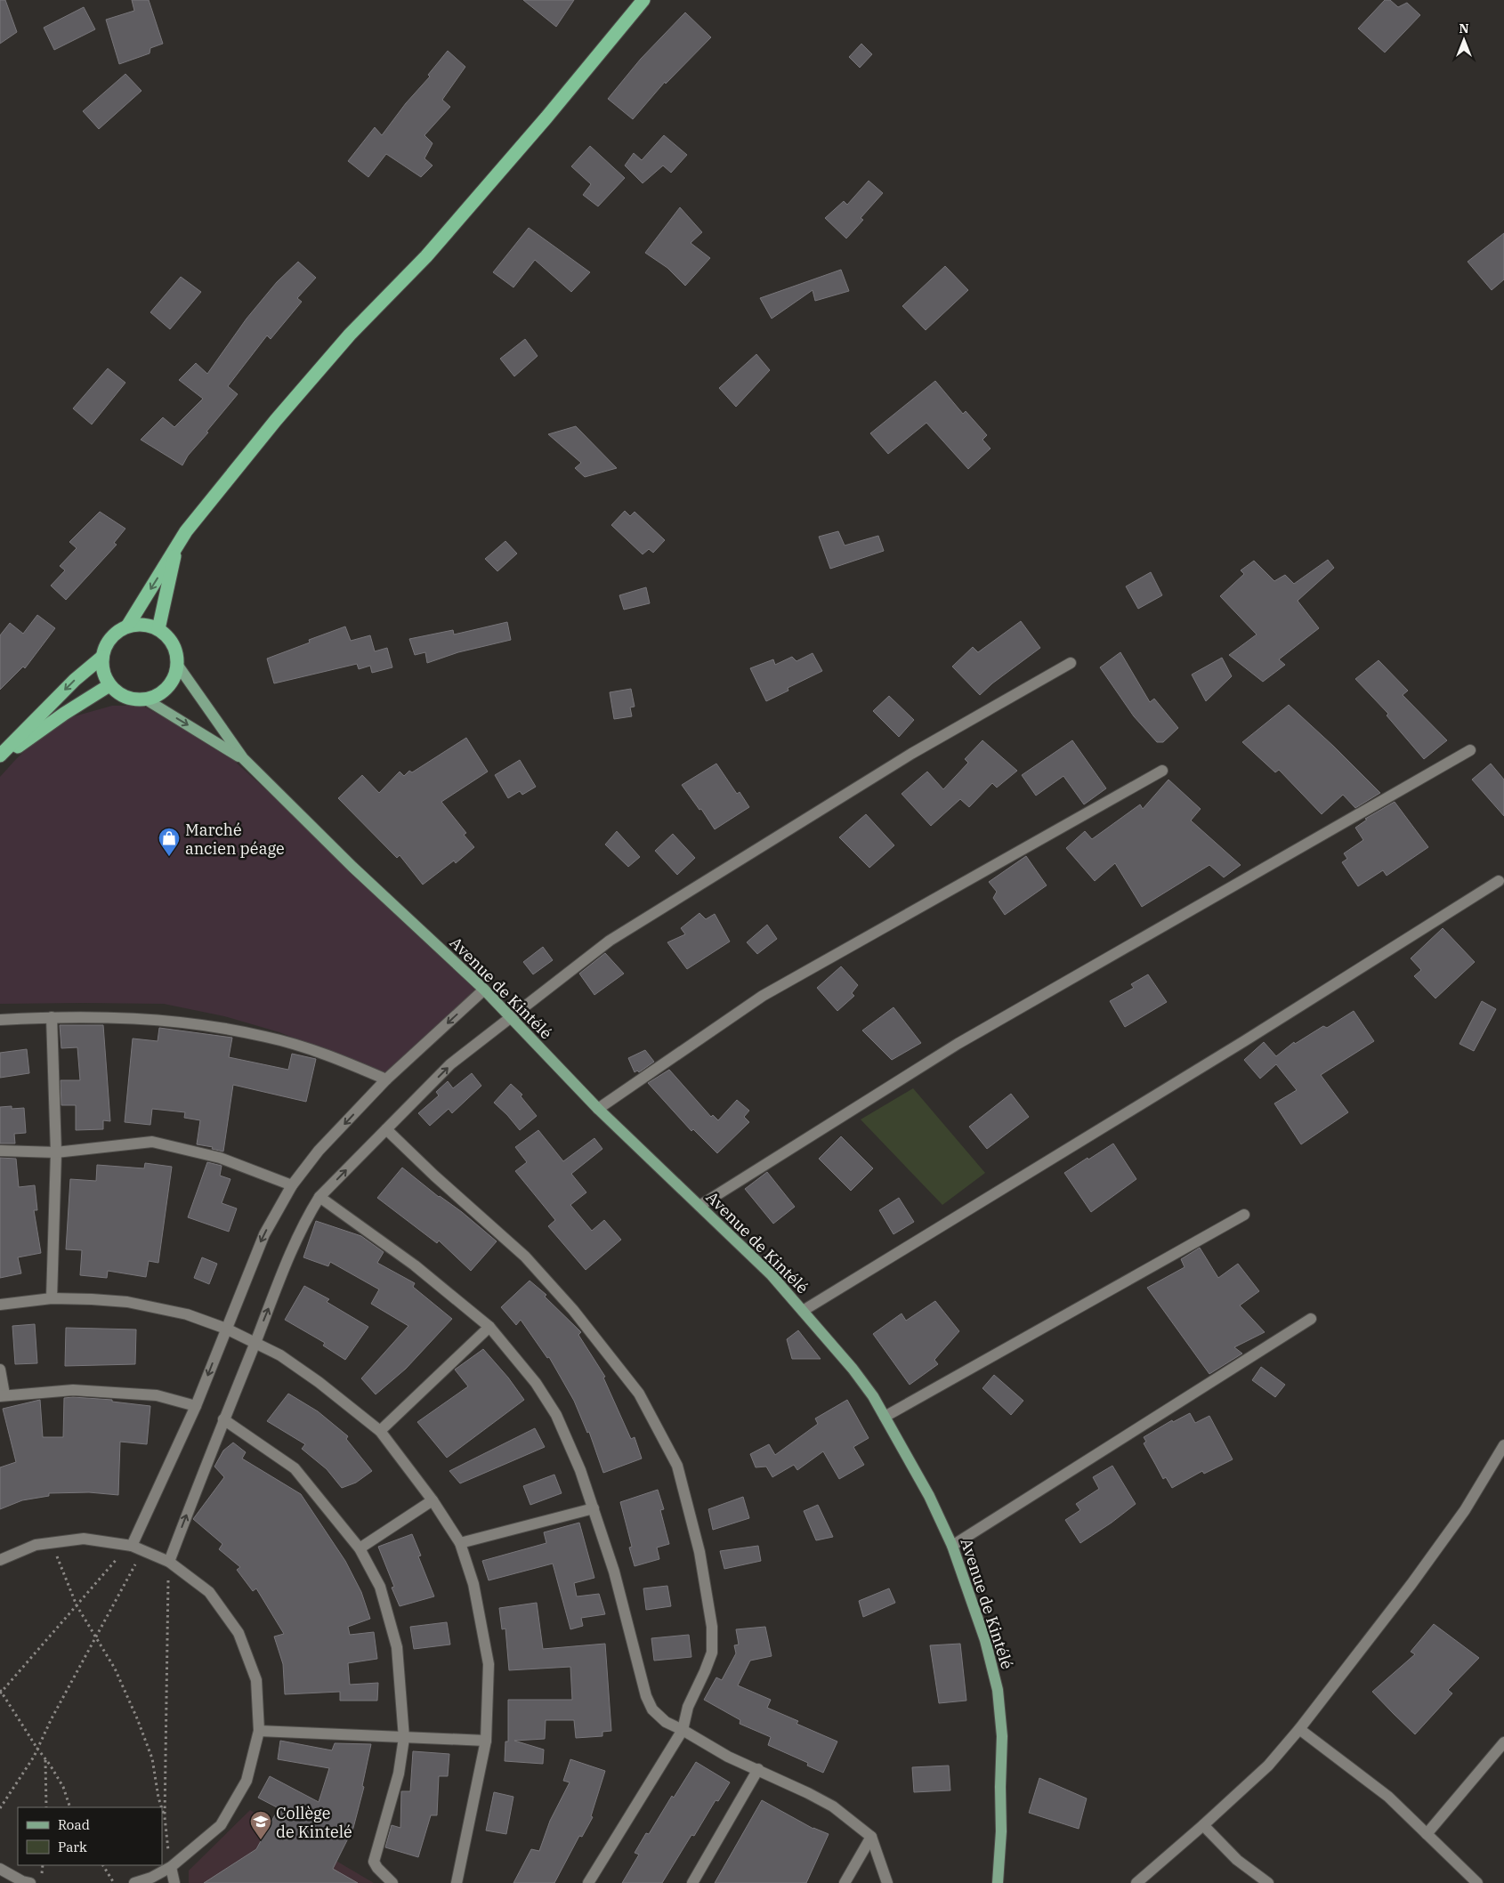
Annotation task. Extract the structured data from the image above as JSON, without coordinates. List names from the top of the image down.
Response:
{
  "streets": {
    "main road": ["Avenue de Kintélé"]
  },
  "places": {
    "shop": ["Marché ancien péage"],
    "school or university": ["Collège de Kintelé"]
  },
  "legend": ["Road", "Park"],
  "north": "top"
}
